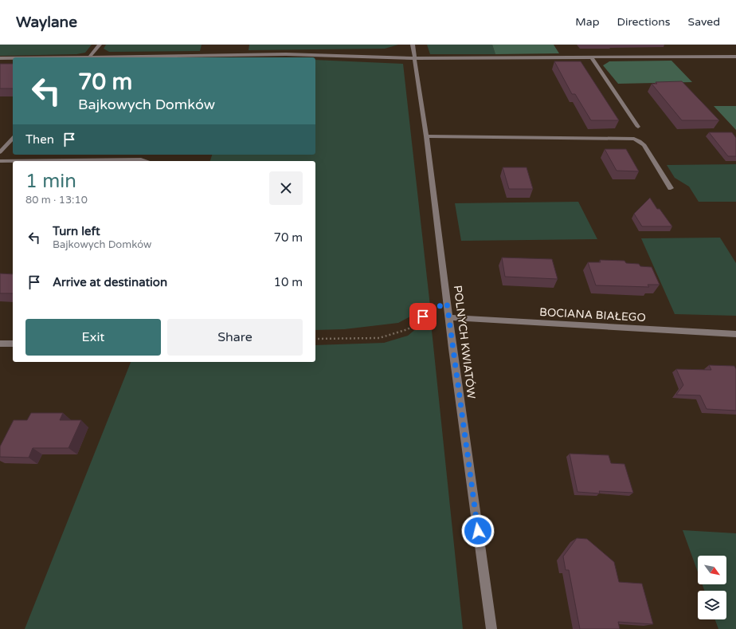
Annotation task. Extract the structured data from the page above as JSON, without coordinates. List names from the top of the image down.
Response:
{
  "streets": {
    "street": ["BOCIANA BIAŁEGO", "POLNYCH KWIATÓW"]
  },
  "crossings": [
    ["BOCIANA BIAŁEGO", "POLNYCH KWIATÓW"]
  ],
  "north": "bottom right",
  "page": {
    "header": "Waylane",
    "nav": ["Map", "Directions", "Saved"],
    "turn": ["70 m", "Bajkowych Domków"],
    "then": "Then",
    "heading": ["1 min", "80 m · 13:10"],
    "list": [
      {
        "name": "Turn left",
        "note": "Bajkowych Domków",
        "value": "70 m"
      },
      {
        "name": "Arrive at destination",
        "value": "10 m"
      }
    ],
    "buttons": ["Exit", "Share"]
  }
}
